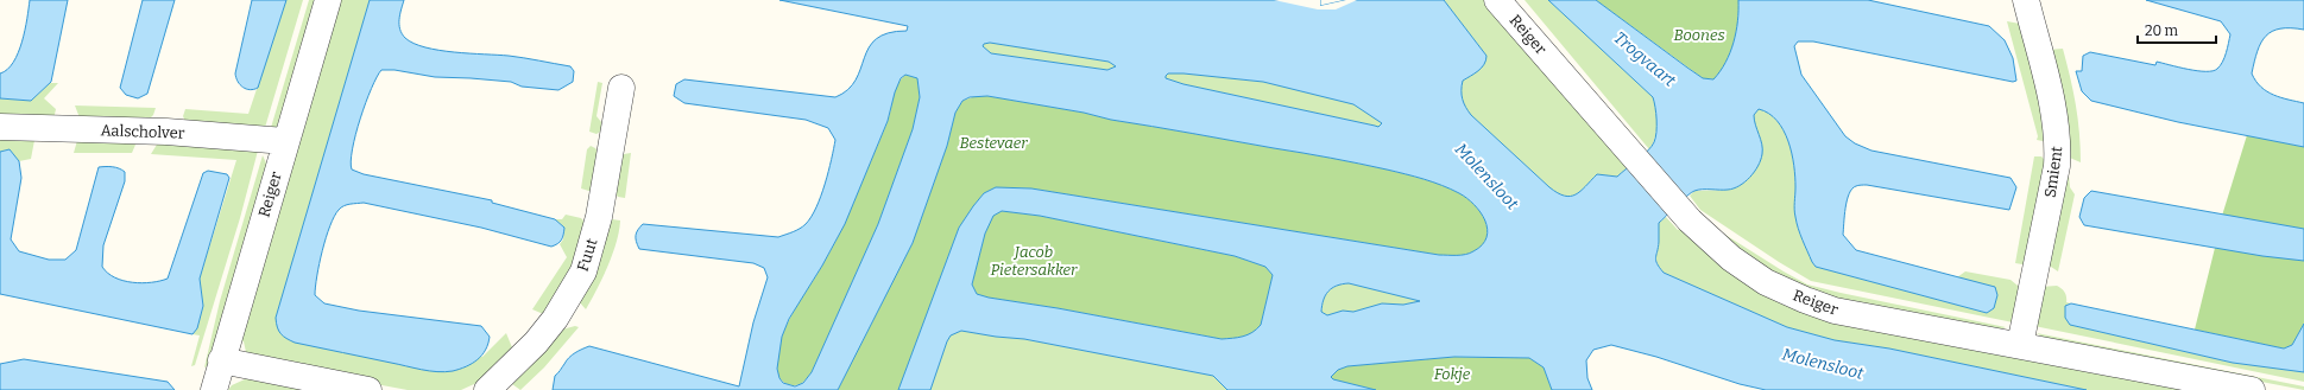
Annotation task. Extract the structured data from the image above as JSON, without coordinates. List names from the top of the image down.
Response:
{
  "streets": {
    "street": [
      "Reiger",
      "Aalscholver",
      "Smient",
      "Fuut"
    ]
  },
  "crossings": [
    ["Reiger", "Aalscholver"],
    ["Reiger", "Smient"]
  ],
  "water": ["Trogvaart", "Molensloot"],
  "parks": [
    "Boones",
    "Bestevaer",
    "Jacob Pietersakker",
    "Fokje"
  ],
  "scale_bar": "20 m"
}
